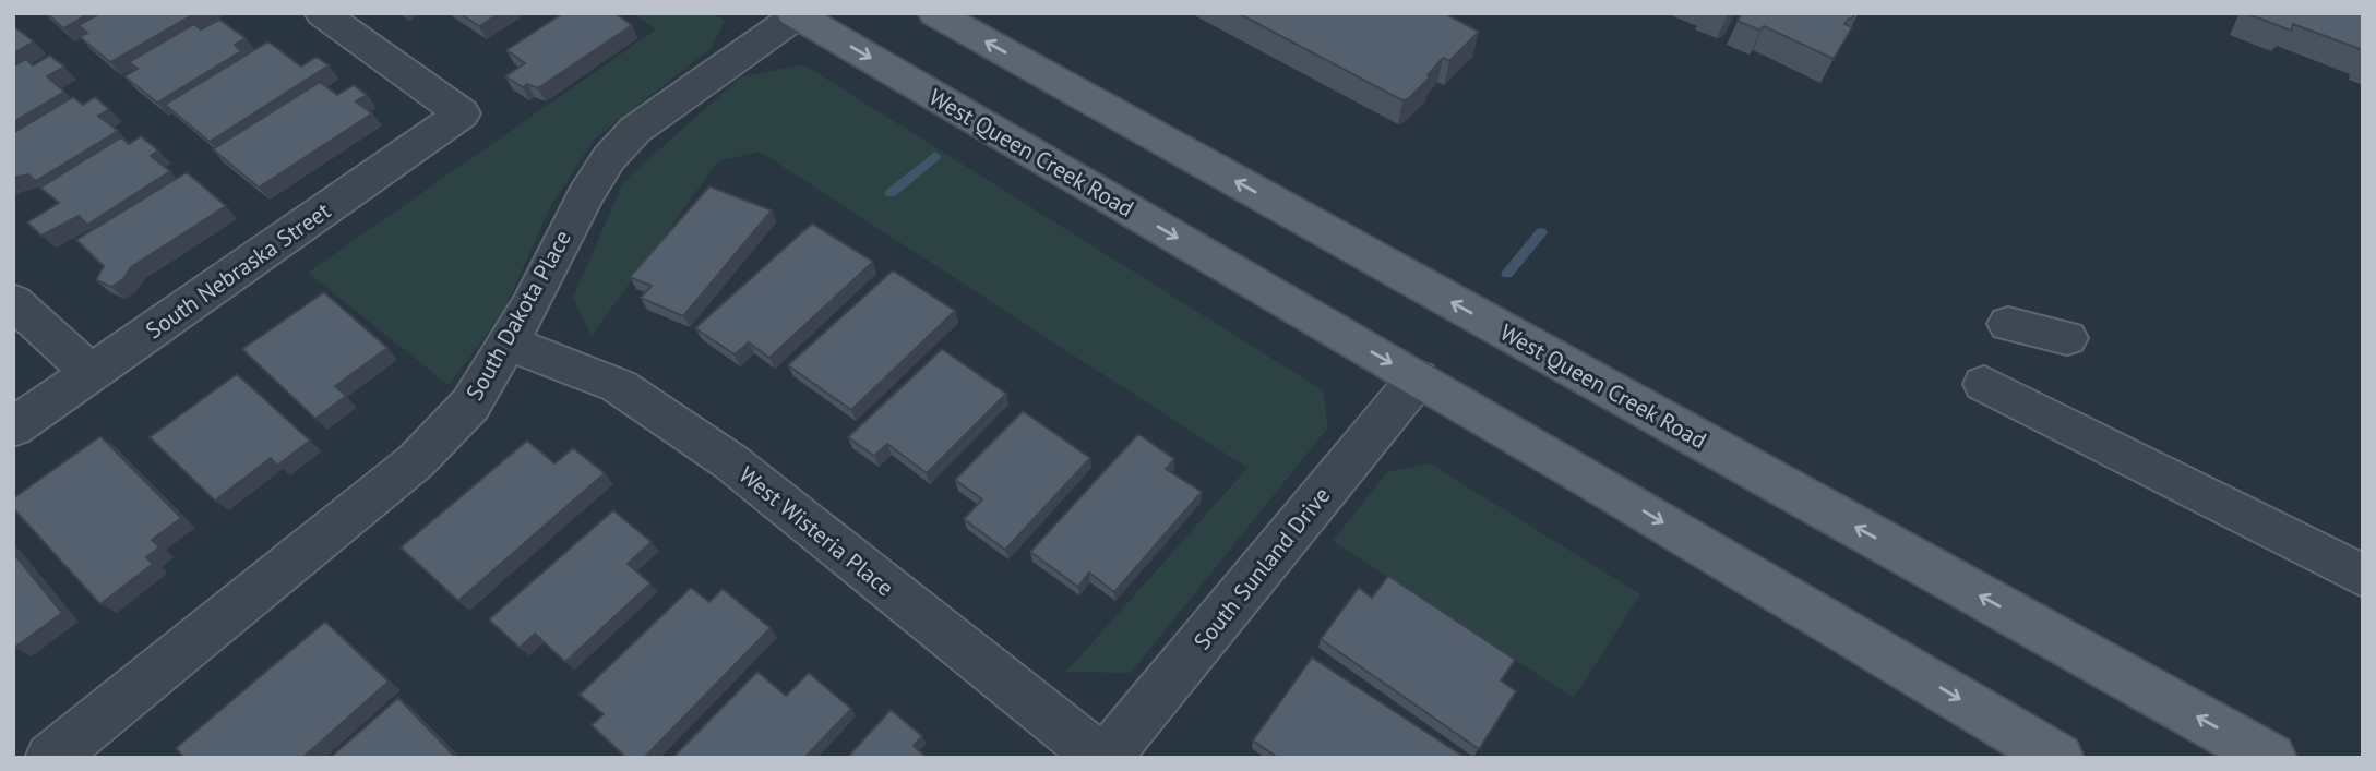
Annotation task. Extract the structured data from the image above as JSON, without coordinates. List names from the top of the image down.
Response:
{
  "streets": {
    "main road": ["West Queen Creek Road"],
    "street": [
      "South Nebraska Street",
      "South Dakota Place",
      "West Wisteria Place",
      "South Sunland Drive"
    ]
  },
  "crossings": [
    ["West Queen Creek Road", "South Dakota Place"],
    ["West Queen Creek Road", "South Sunland Drive"],
    ["South Dakota Place", "West Wisteria Place"],
    ["West Wisteria Place", "South Sunland Drive"]
  ]
}
